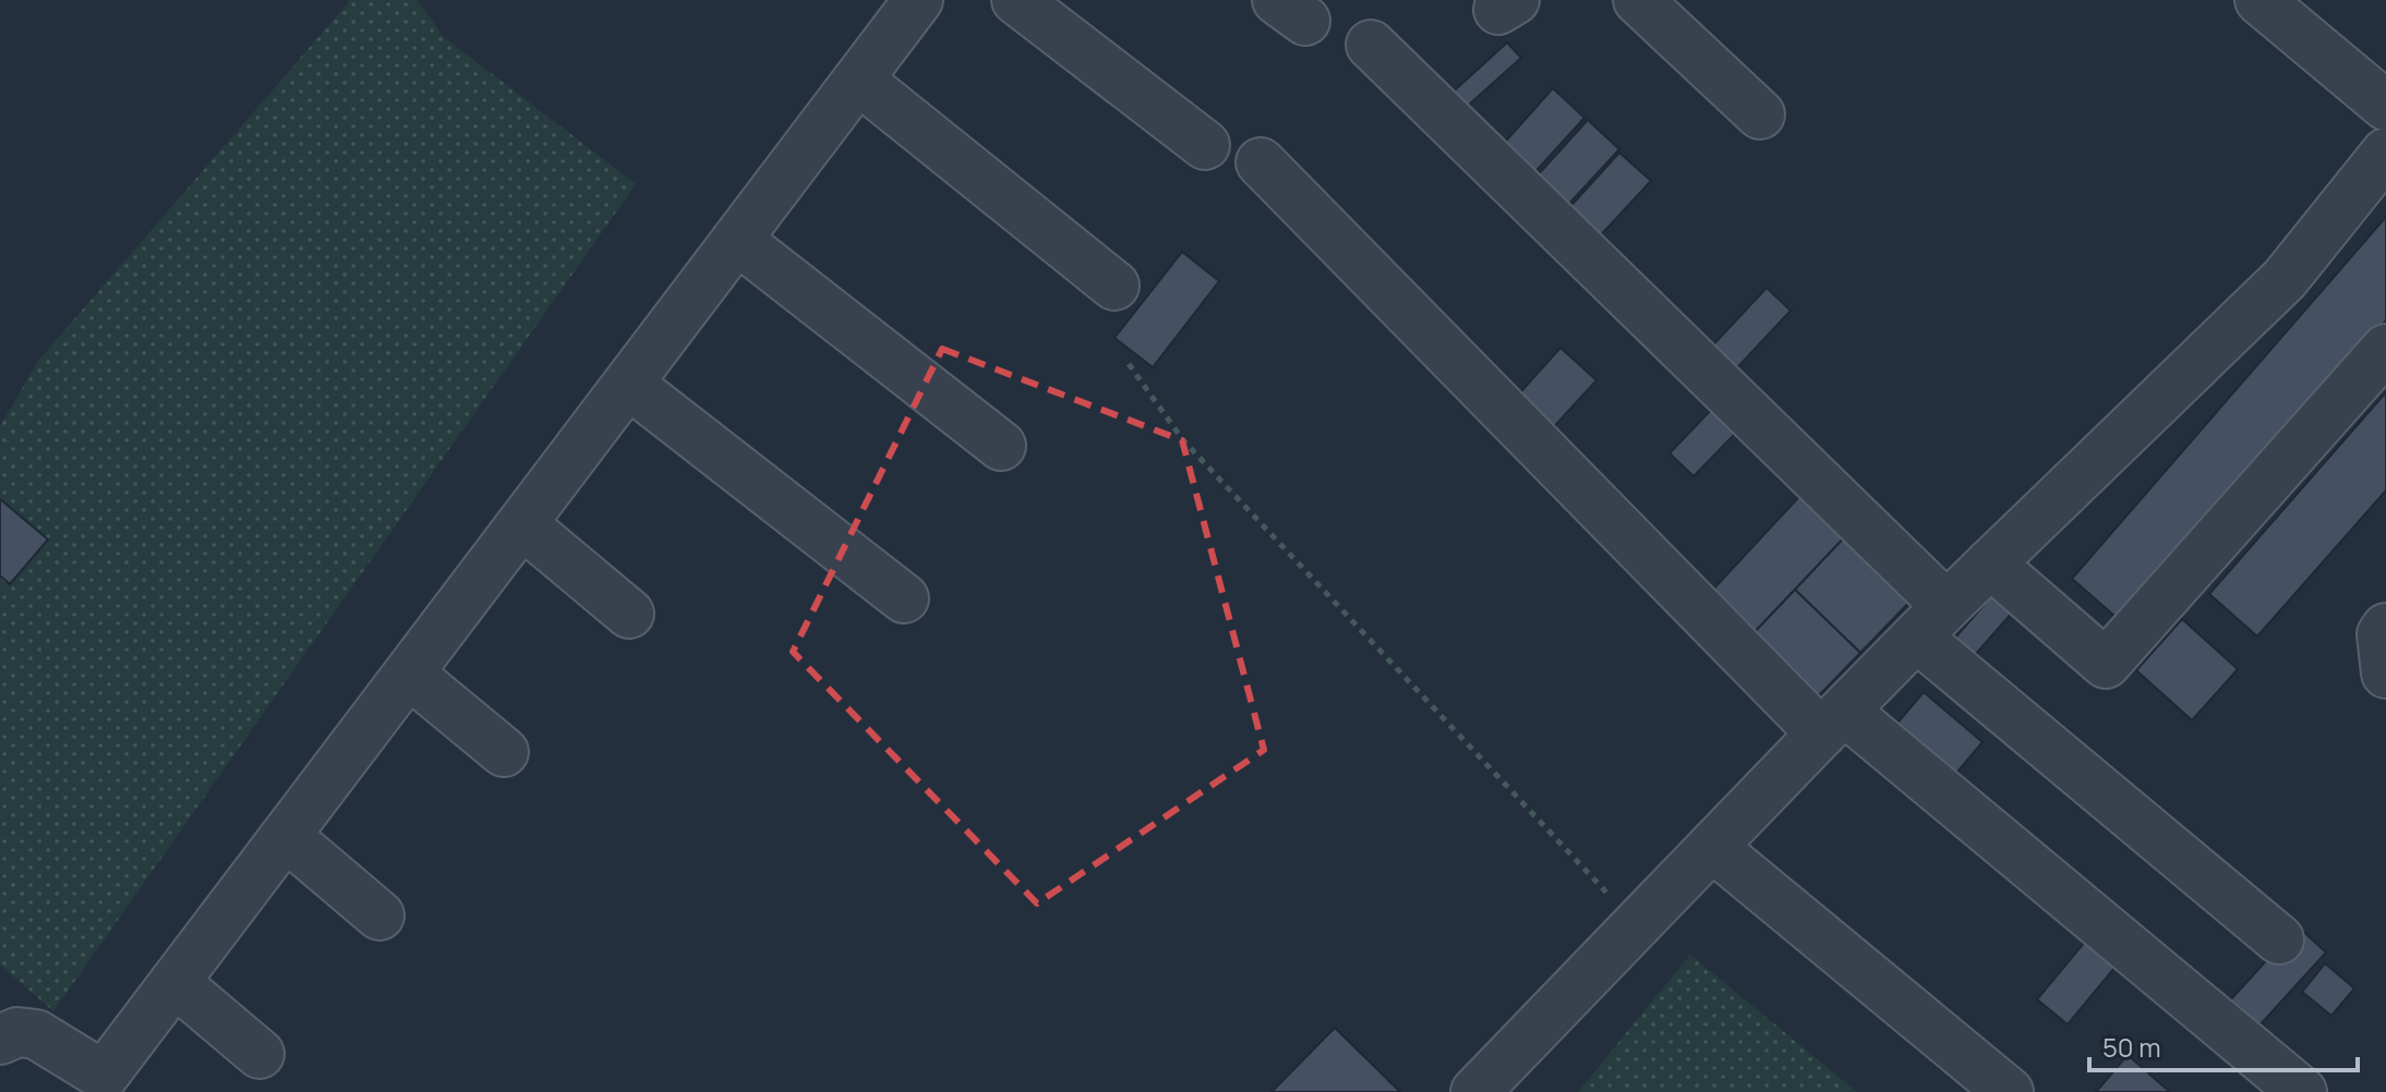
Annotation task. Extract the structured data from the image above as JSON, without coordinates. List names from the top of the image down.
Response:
{
  "scale_bar": "50 m"
}
